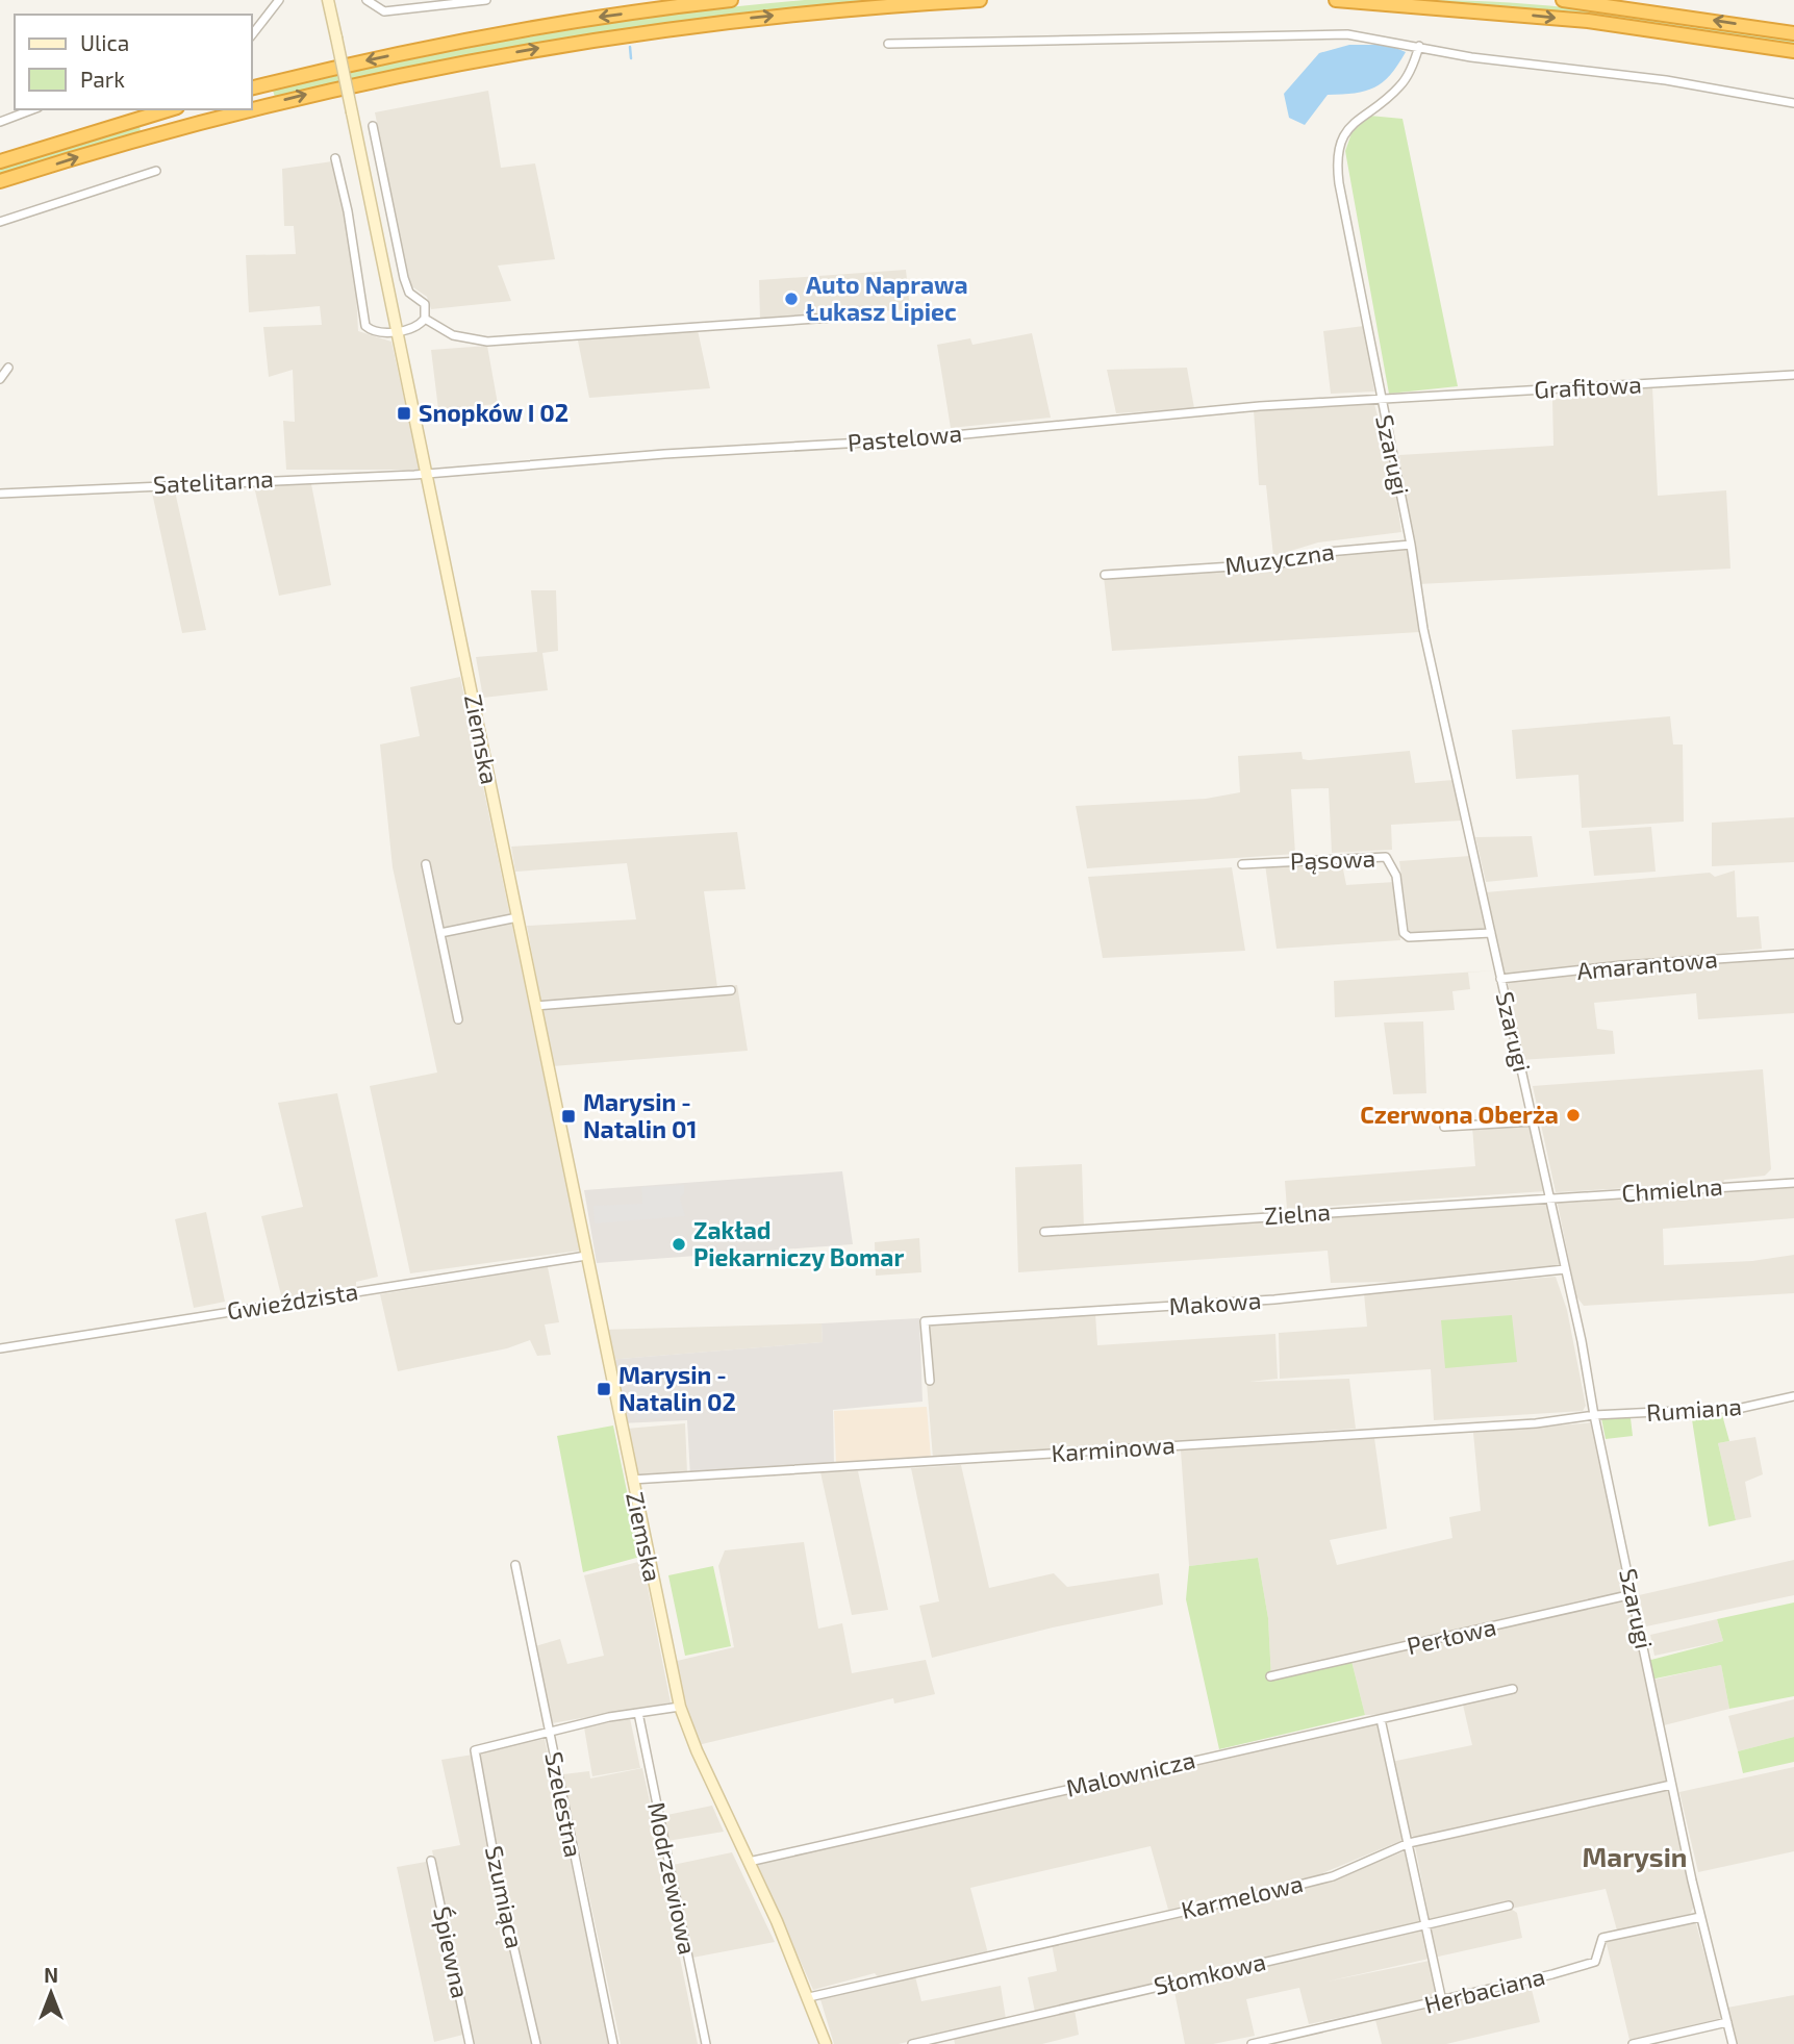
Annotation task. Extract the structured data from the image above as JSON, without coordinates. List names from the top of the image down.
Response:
{
  "streets": {
    "street": [
      "Grafitowa",
      "Pastelowa",
      "Szarugi",
      "Satelitarna",
      "Muzyczna",
      "Ziemska",
      "Pąsowa",
      "Amarantowa",
      "Chmielna",
      "Zielna",
      "Gwieździsta",
      "Makowa",
      "Rumiana",
      "Karminowa",
      "Perłowa",
      "Malownicza",
      "Szelestna",
      "Modrzewiowa",
      "Szumiąca",
      "Karmelowa",
      "Śpiewna",
      "Słomkowa",
      "Herbaciana"
    ]
  },
  "crossings": [
    ["Grafitowa", "Pastelowa"],
    ["Grafitowa", "Szarugi"],
    ["Pastelowa", "Szarugi"],
    ["Pastelowa", "Satelitarna"],
    ["Pastelowa", "Ziemska"],
    ["Szarugi", "Muzyczna"],
    ["Szarugi", "Pąsowa"],
    ["Szarugi", "Amarantowa"],
    ["Szarugi", "Chmielna"],
    ["Szarugi", "Zielna"],
    ["Szarugi", "Makowa"],
    ["Szarugi", "Rumiana"],
    ["Szarugi", "Karminowa"],
    ["Szarugi", "Perłowa"],
    ["Szarugi", "Karmelowa"],
    ["Szarugi", "Herbaciana"],
    ["Satelitarna", "Ziemska"],
    ["Ziemska", "Gwieździsta"],
    ["Ziemska", "Karminowa"],
    ["Ziemska", "Malownicza"],
    ["Ziemska", "Karmelowa"],
    ["Chmielna", "Zielna"],
    ["Rumiana", "Karminowa"],
    ["Szelestna", "Szumiąca"]
  ],
  "districts": ["Marysin"],
  "places": {
    "other": ["Auto Naprawa Łukasz Lipiec", "Czerwona Oberża", "Zakład Piekarniczy Bomar"],
    "transit": ["Snopków I 02", "Marysin - Natalin 01", "Marysin - Natalin 02"]
  },
  "legend": ["Ulica", "Park"],
  "north": "top"
}
